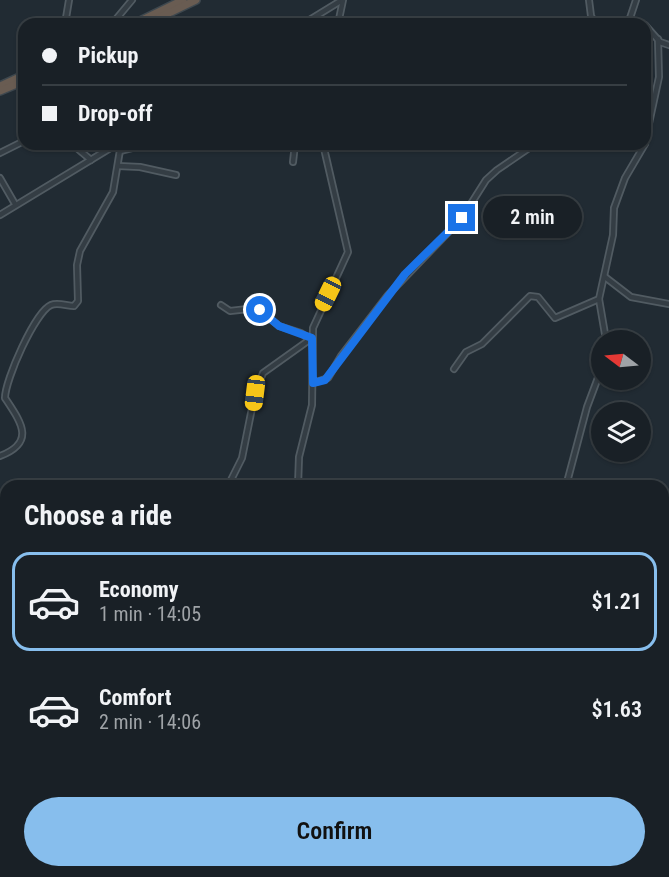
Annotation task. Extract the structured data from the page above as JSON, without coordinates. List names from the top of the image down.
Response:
{
  "north": "left",
  "page": {
    "banner": ["Pickup", "Drop-off"],
    "bubble": "2 min",
    "heading": "Choose a ride",
    "list": [
      {
        "name": "Economy",
        "note": "1 min · 14:05",
        "value": "$1.21"
      },
      {
        "name": "Comfort",
        "note": "2 min · 14:06",
        "value": "$1.63"
      }
    ],
    "buttons": "Confirm"
  }
}
